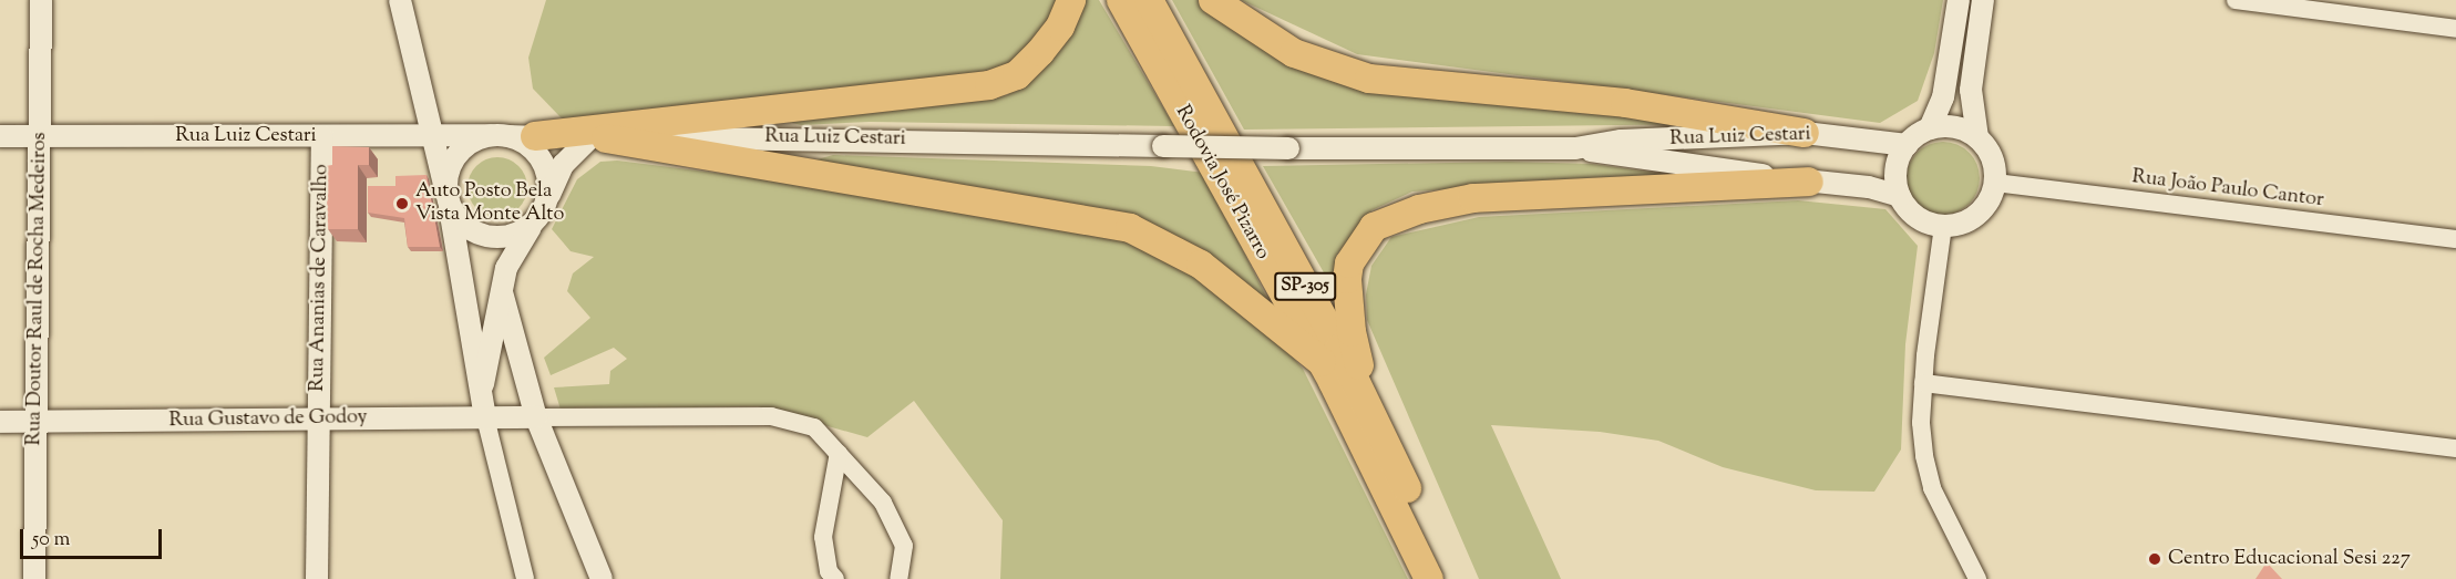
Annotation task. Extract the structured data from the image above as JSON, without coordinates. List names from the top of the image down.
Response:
{
  "streets": {
    "main road": ["Rodovia José Pizarro", "SP-305"],
    "street": [
      "Rua Luiz Cestari",
      "Rua João Paulo Cantor",
      "Rua Ananias de Caravalho",
      "Rua Doutor Raul de Rocha Medeiros",
      "Rua Gustavo de Godoy"
    ]
  },
  "crossings": [
    ["Rua Luiz Cestari", "Rua João Paulo Cantor"],
    ["Rua Luiz Cestari", "Rua Ananias de Caravalho"],
    ["Rua Luiz Cestari", "Rua Doutor Raul de Rocha Medeiros"],
    ["Rua Ananias de Caravalho", "Rua Gustavo de Godoy"],
    ["Rua Doutor Raul de Rocha Medeiros", "Rua Gustavo de Godoy"]
  ],
  "places": ["Auto Posto Bela Vista Monte Alto", "Centro Educacional Sesi 227"],
  "scale_bar": "50 m"
}
